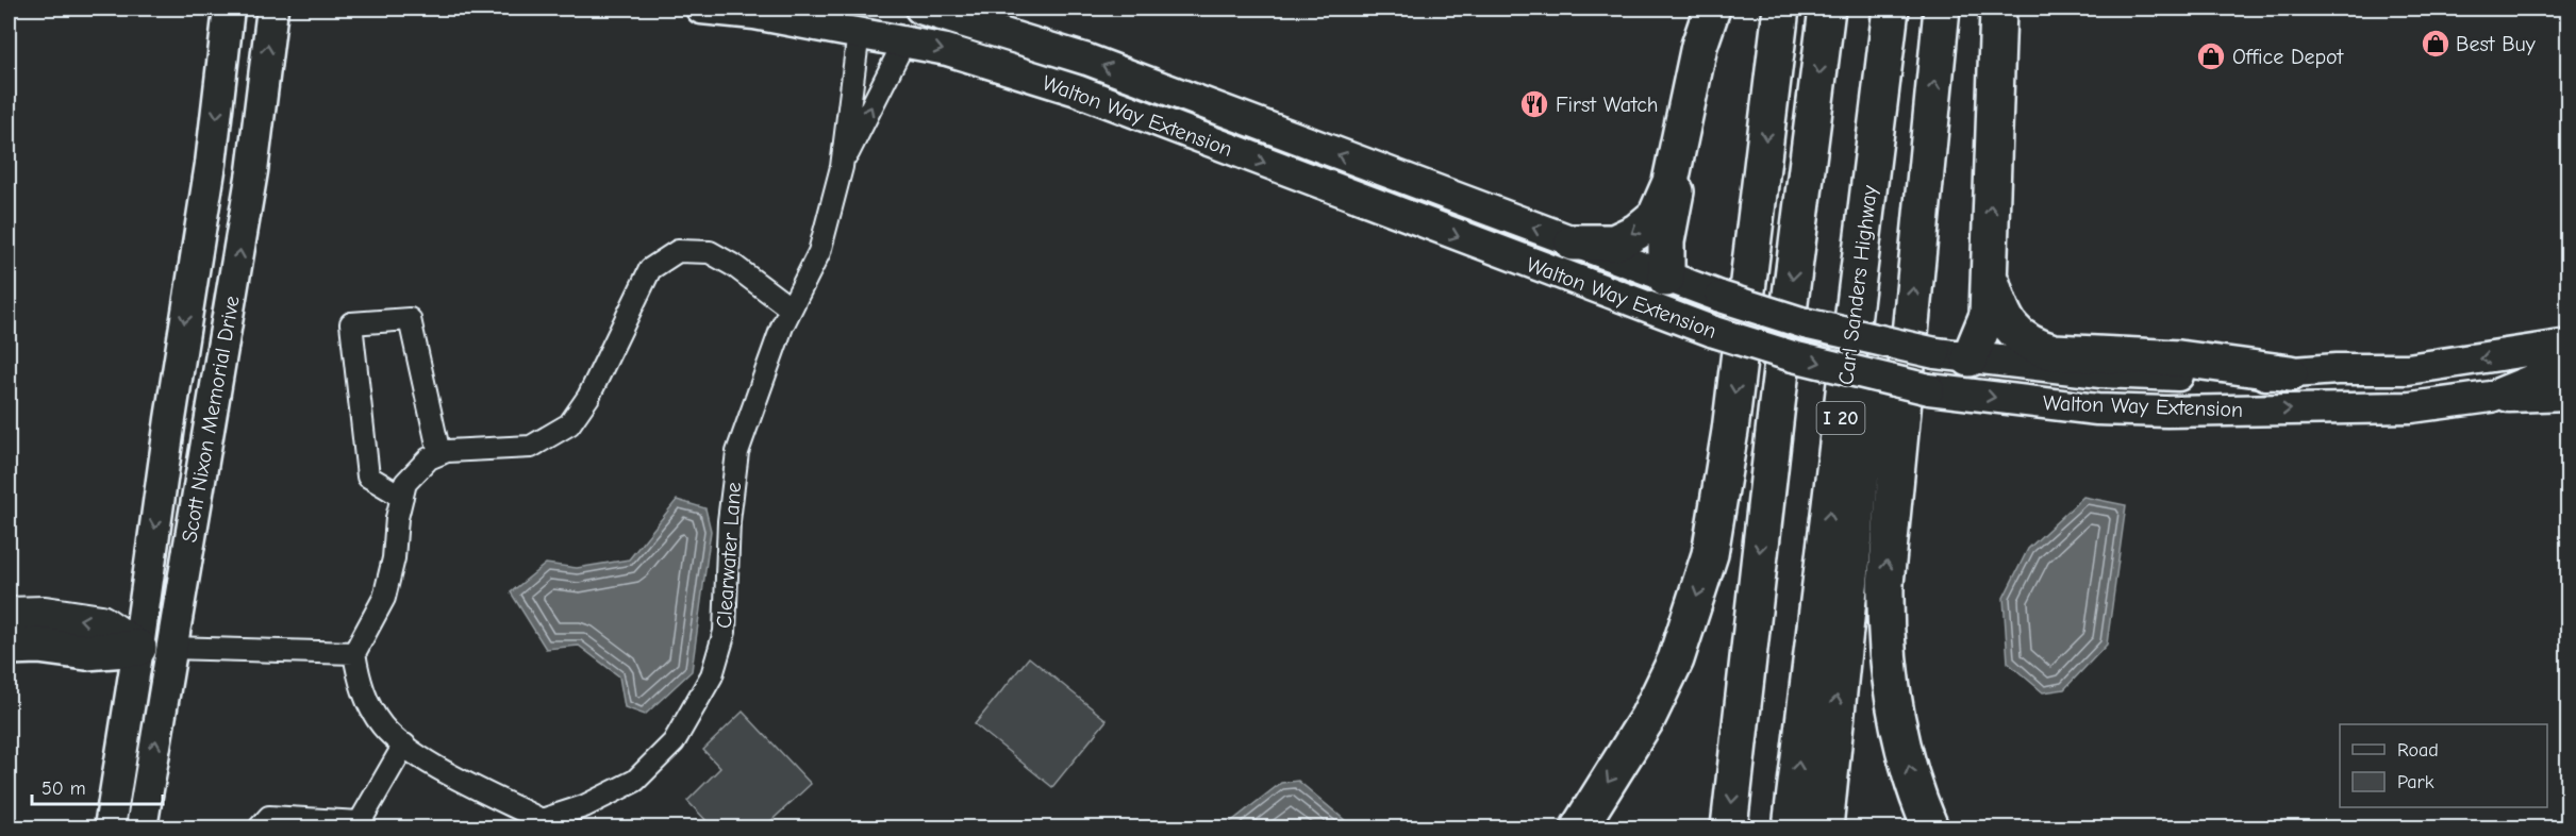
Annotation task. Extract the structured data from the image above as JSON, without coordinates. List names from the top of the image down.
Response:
{
  "streets": {
    "highway": ["Carl Sanders Highway", "I 20"],
    "main road": ["Walton Way Extension", "Scott Nixon Memorial Drive"],
    "street": ["Clearwater Lane"]
  },
  "crossings": [
    ["Walton Way Extension", "Clearwater Lane"]
  ],
  "places": {
    "shop": ["Best Buy", "Office Depot"],
    "restaurant": ["First Watch"]
  },
  "legend": ["Road", "Park"],
  "scale_bar": "50 m"
}
